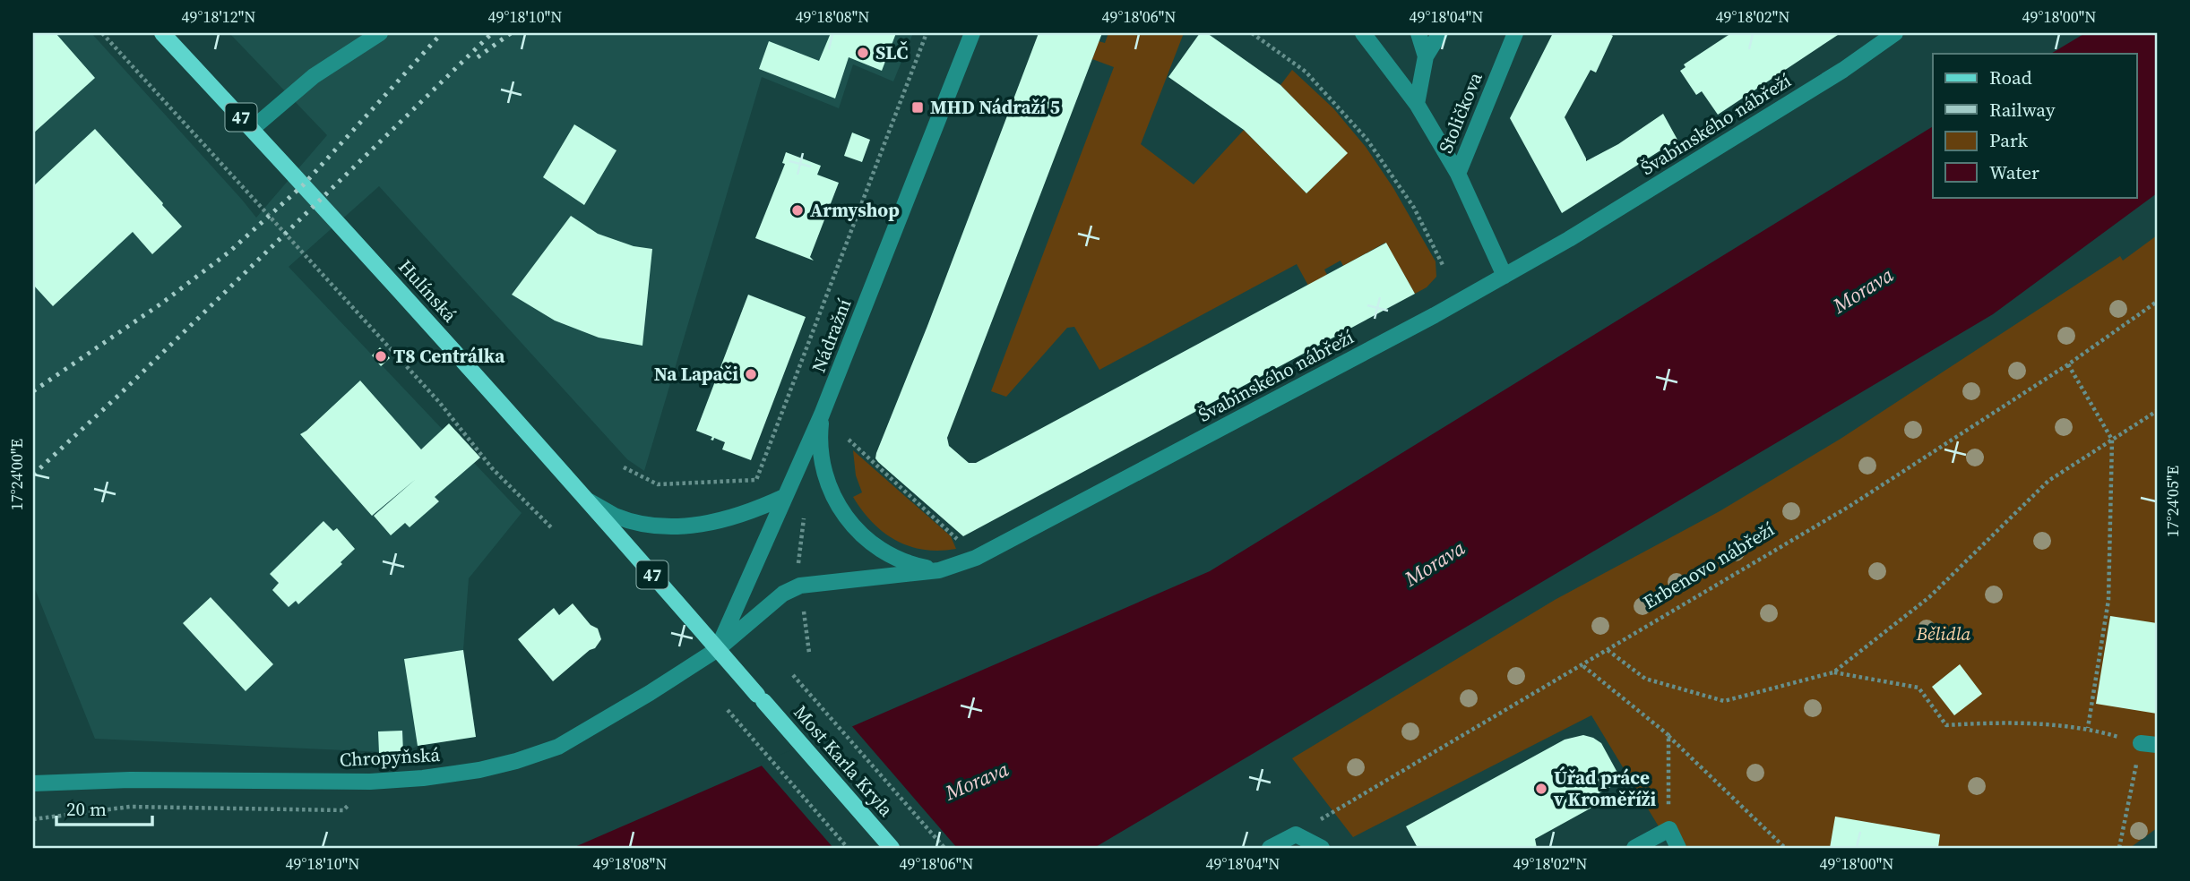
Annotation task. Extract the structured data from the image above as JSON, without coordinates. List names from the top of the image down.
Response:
{
  "streets": {
    "main road": ["47", "Hulínská", "Most Karla Kryla"],
    "street": [
      "Stoličkova",
      "Švabinského nábřeží",
      "Nádražní",
      "Chropyňská"
    ],
    "path": ["Erbenovo nábřeží"]
  },
  "crossings": [
    ["Stoličkova", "Švabinského nábřeží"],
    ["Švabinského nábřeží", "Hulínská"],
    ["Švabinského nábřeží", "Nádražní"],
    ["Švabinského nábřeží", "Chropyňská"],
    ["Hulínská", "Nádražní"],
    ["Hulínská", "Chropyňská"],
    ["Hulínská", "Most Karla Kryla"],
    ["Nádražní", "Chropyňská"]
  ],
  "water": ["Morava"],
  "parks": ["Bělidla"],
  "places": {
    "other": [
      "SLČ",
      "Armyshop",
      "T8 Centrálka",
      "Na Lapači",
      "Úřad práce v Kroměříži"
    ],
    "transit": ["MHD Nádraží 5"]
  },
  "legend": [
    "Road",
    "Railway",
    "Park",
    "Water"
  ],
  "scale_bar": "20 m",
  "coordinates": [
    "49°18'12\"N",
    "49°18'10\"N",
    "49°18'08\"N",
    "49°18'06\"N",
    "49°18'04\"N",
    "49°18'02\"N",
    "49°18'00\"N",
    "17°24'00\"E",
    "17°24'05\"E"
  ]
}
